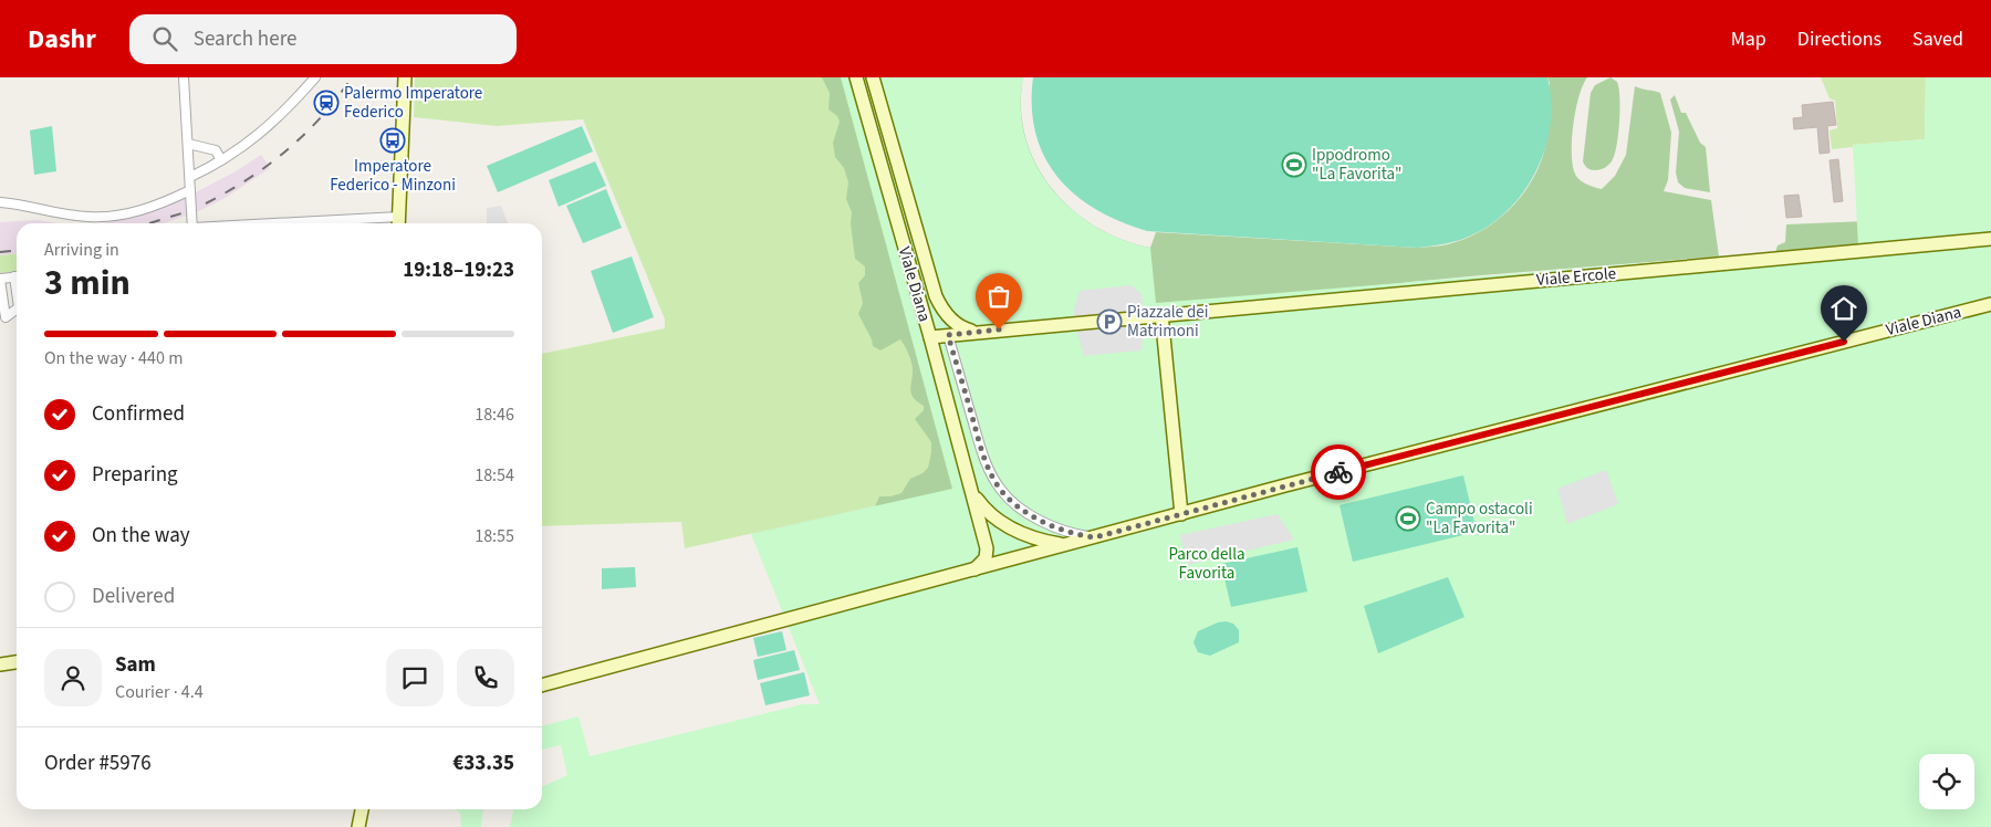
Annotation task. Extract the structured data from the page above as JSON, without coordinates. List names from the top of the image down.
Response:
{
  "streets": {
    "street": ["Viale Ercole", "Viale Diana"]
  },
  "crossings": [
    ["Viale Ercole", "Viale Diana"]
  ],
  "parks": ["Parco della Favorita"],
  "places": {
    "station": ["Palermo Imperatore Federico"],
    "bus stop": ["Imperatore Federico - Minzoni"],
    "sports": ["Ippodromo \"La Favorita\"", "Campo ostacoli \"La Favorita\""],
    "parking": ["Piazzale dei Matrimoni"]
  },
  "page": {
    "header": "Dashr",
    "search": "Search here",
    "nav": ["Map", "Directions", "Saved"],
    "heading": ["3 min", "Arriving in", "19:18–19:23"],
    "panel": [
      "Sam",
      "Courier · 4.4",
      "Order #5976",
      "€33.35"
    ],
    "bar": "On the way · 440 m",
    "list": [
      ["Confirmed", "18:46"],
      ["Preparing", "18:54"],
      ["On the way", "18:55"],
      "Delivered"
    ]
  }
}
